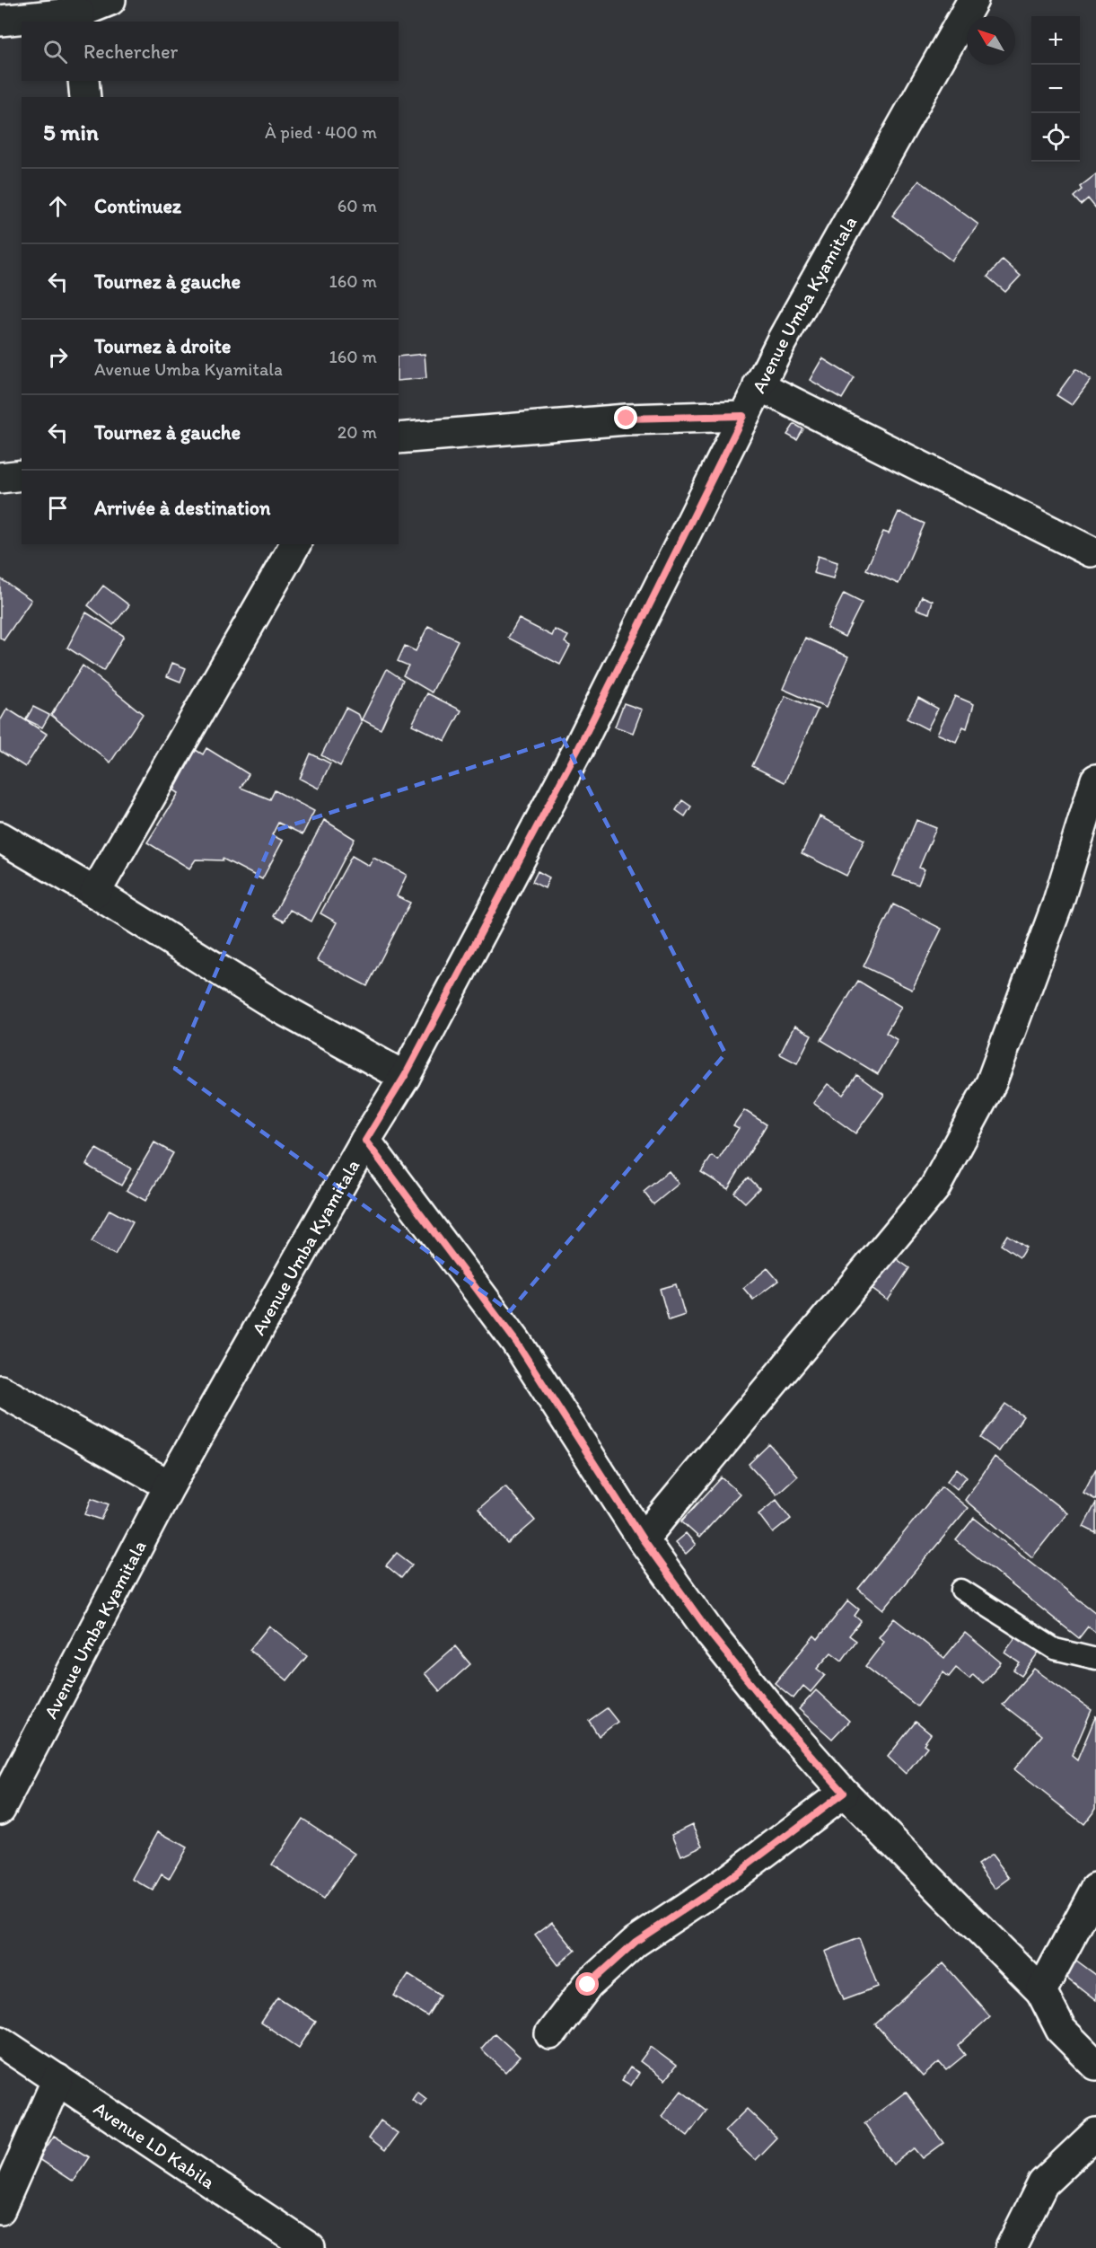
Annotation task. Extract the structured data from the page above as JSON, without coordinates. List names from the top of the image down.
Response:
{
  "streets": {
    "street": ["Avenue Umba Kyamitala", "Avenue LD Kabila"]
  },
  "north": "top left",
  "page": {
    "map_buttons": ["+", "−"],
    "search": "Rechercher",
    "heading": ["5 min", "À pied · 400 m"],
    "list": [
      ["Continuez", "60 m"],
      ["Tournez à gauche", "160 m"],
      ["Tournez à droite", "Avenue Umba Kyamitala", "160 m"],
      ["Tournez à gauche", "20 m"],
      "Arrivée à destination"
    ]
  }
}
